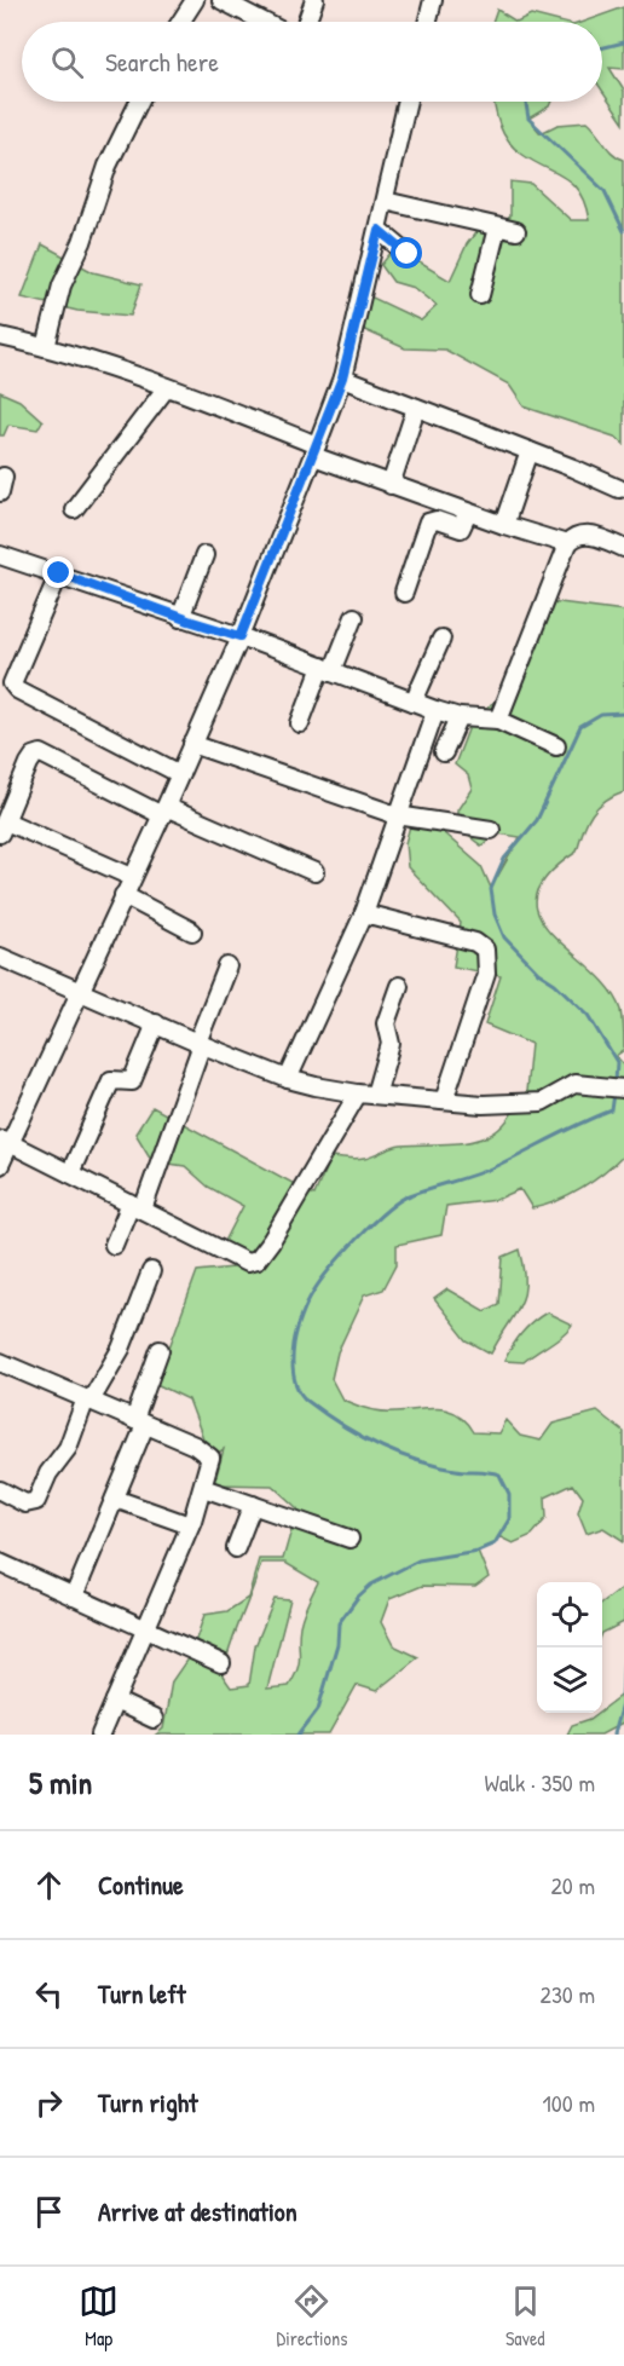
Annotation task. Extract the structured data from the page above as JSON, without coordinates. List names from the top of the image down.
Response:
{
  "page": {
    "search": "Search here",
    "heading": ["5 min", "Walk · 350 m"],
    "list": [
      ["Continue", "20 m"],
      ["Turn left", "230 m"],
      ["Turn right", "100 m"],
      "Arrive at destination"
    ],
    "nav": ["Map", "Directions", "Saved"]
  }
}
